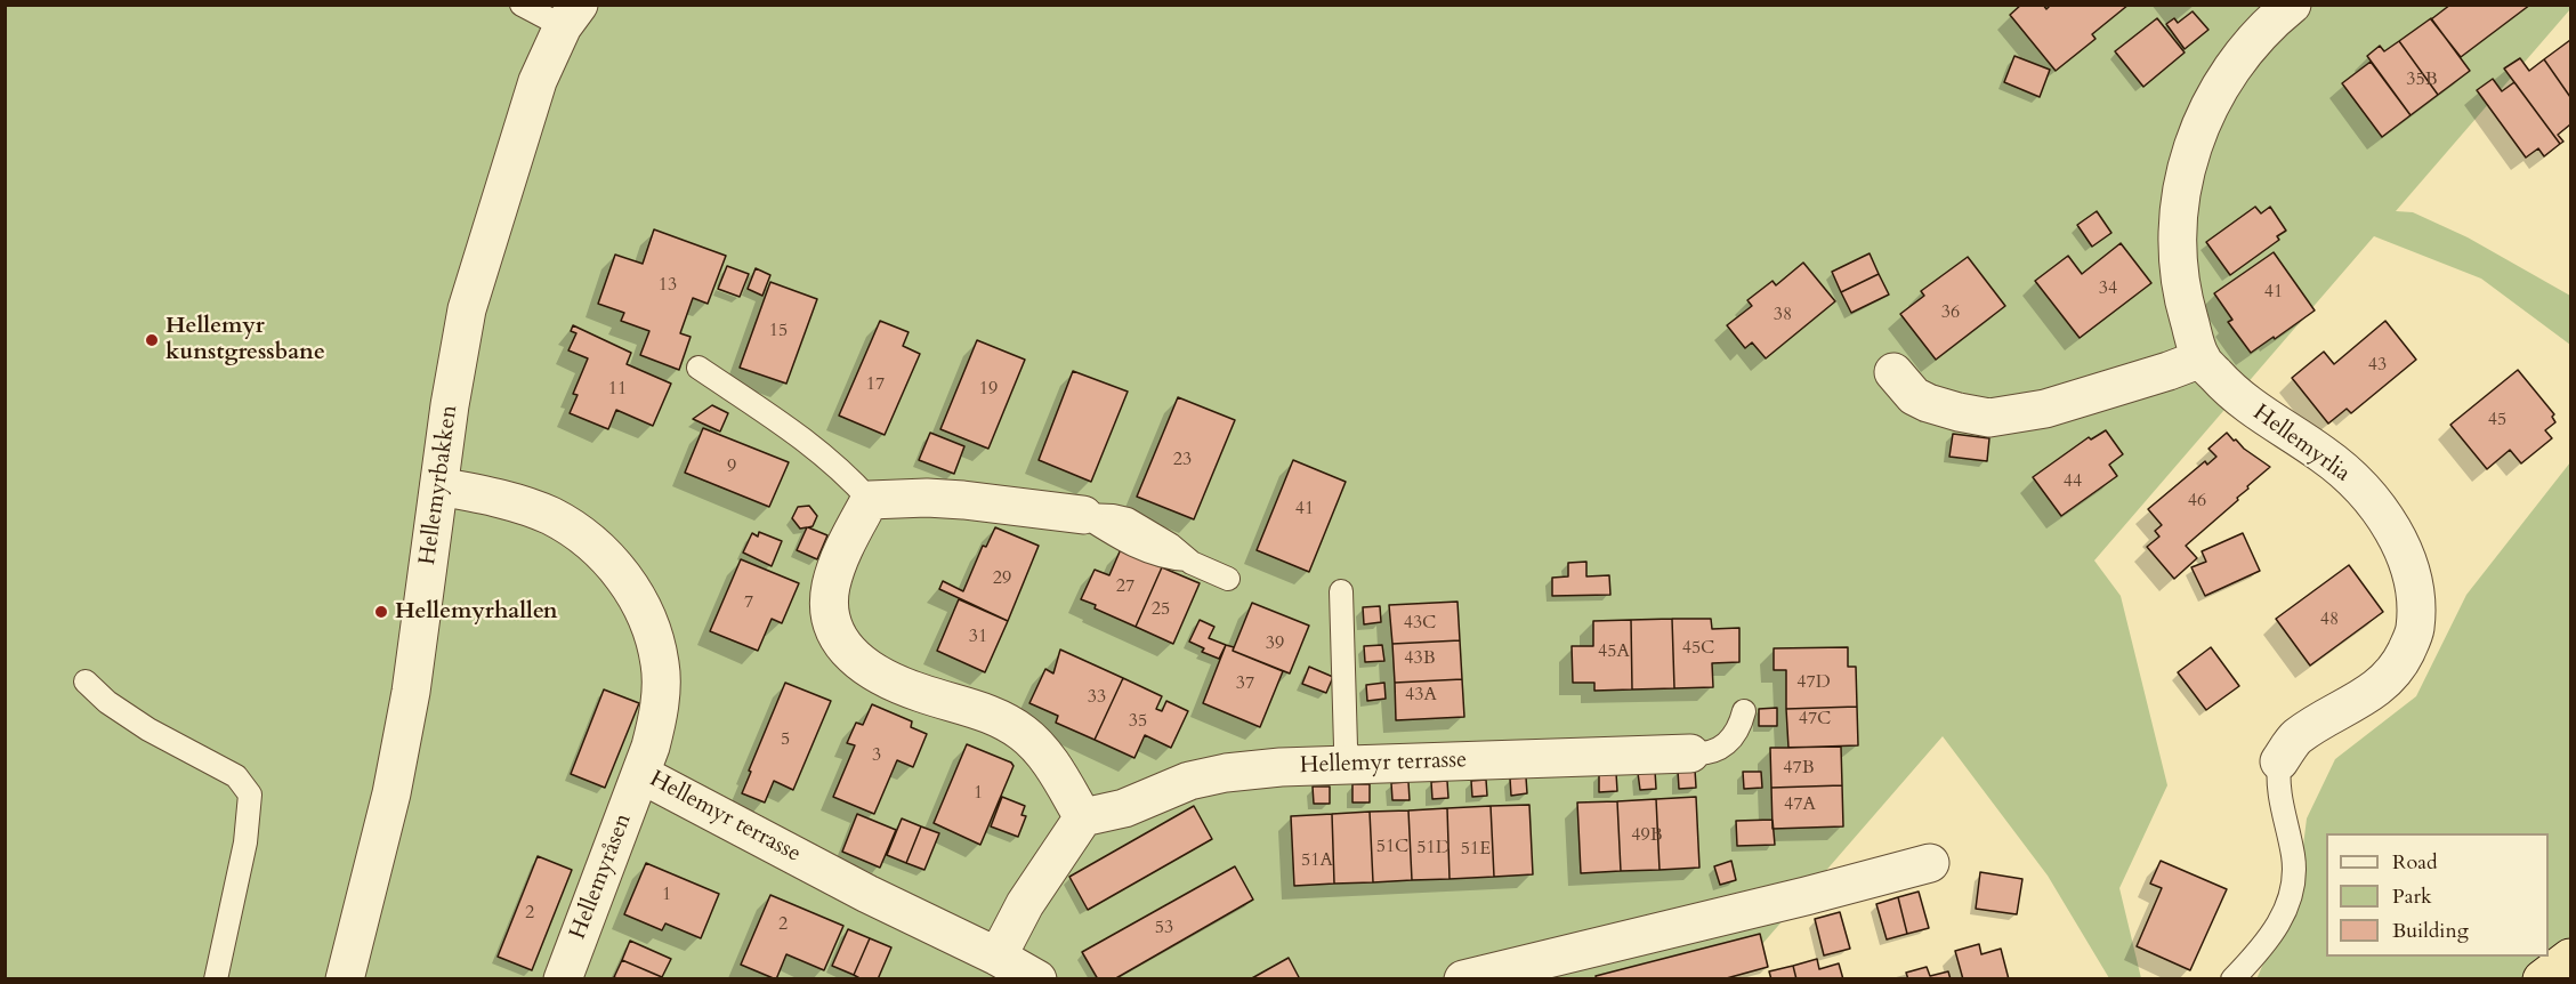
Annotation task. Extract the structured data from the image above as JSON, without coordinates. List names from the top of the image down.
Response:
{
  "streets": {
    "street": [
      "Hellemyrlia",
      "Hellemyrbakken",
      "Hellemyr terrasse",
      "Hellemyråsen"
    ]
  },
  "crossings": [
    ["Hellemyrbakken", "Hellemyr terrasse"],
    ["Hellemyr terrasse", "Hellemyråsen"]
  ],
  "places": ["Hellemyr kunstgressbane", "Hellemyrhallen"],
  "house_numbers": [
    "35B",
    "13",
    "34",
    "41",
    "36",
    "38",
    "15",
    "43",
    "17",
    "11",
    "19",
    "45",
    "23",
    "9",
    "44",
    "46",
    "41",
    "29",
    "27",
    "7",
    "25",
    "48",
    "43C",
    "31",
    "39",
    "45C",
    "45A",
    "43B",
    "47D",
    "37",
    "43A",
    "33",
    "47C",
    "35",
    "5",
    "3",
    "47B",
    "1",
    "47A",
    "49B",
    "51C",
    "51D",
    "51E",
    "51A",
    "1",
    "2",
    "2",
    "53"
  ],
  "legend": ["Road", "Park", "Building"]
}
